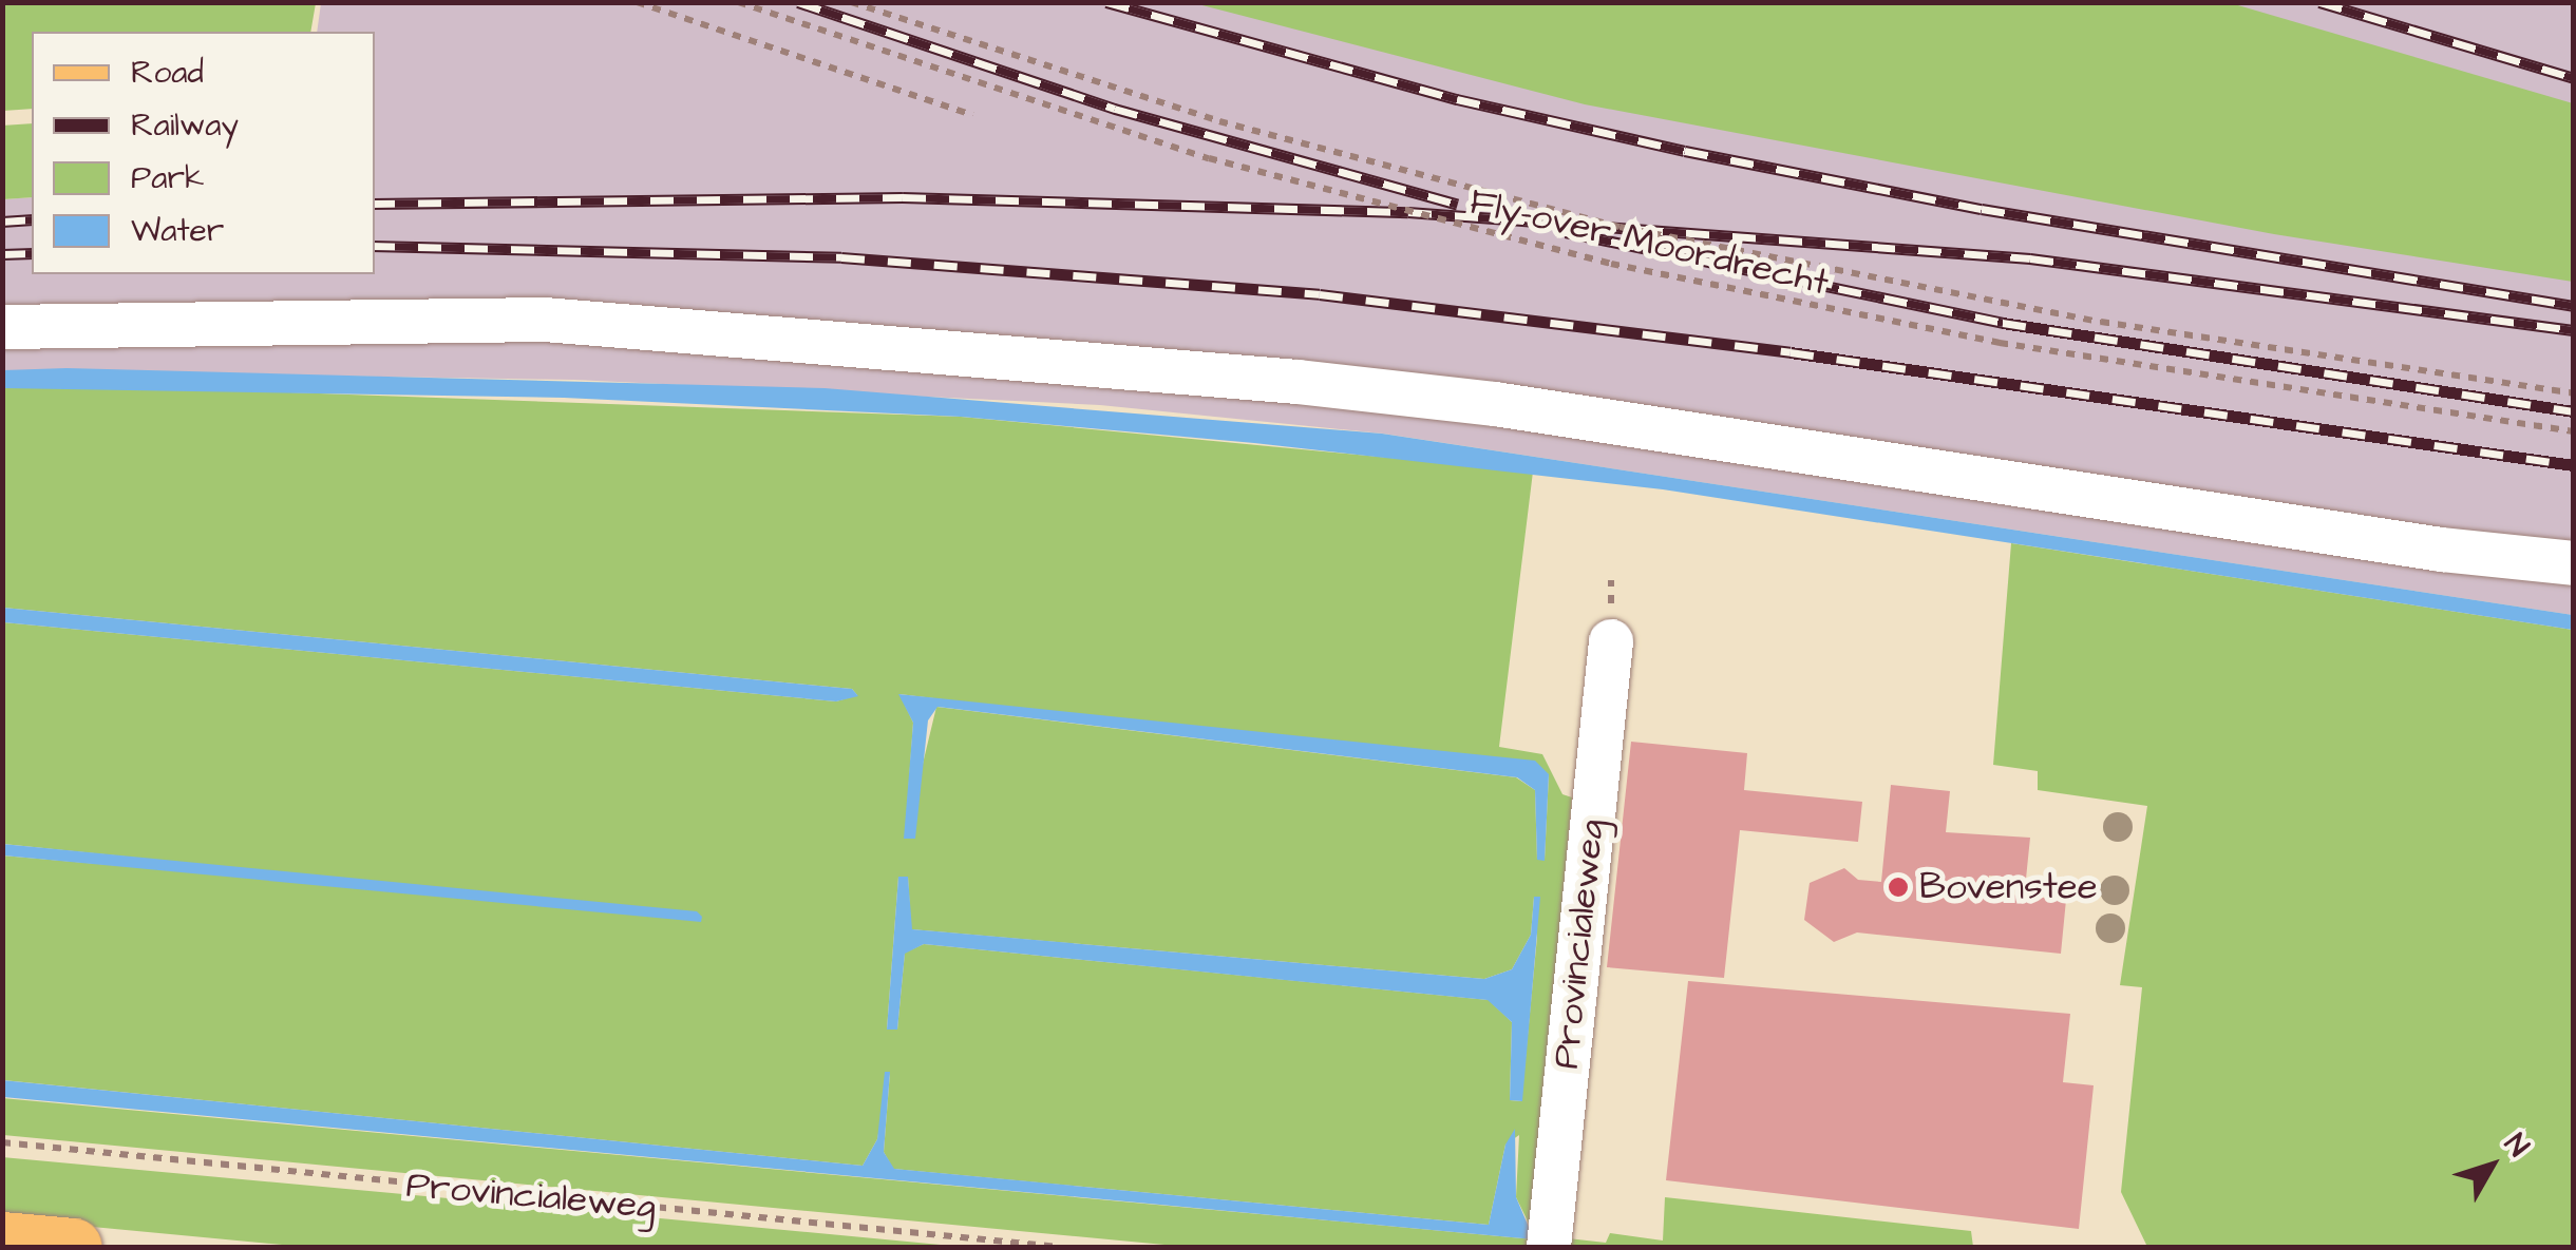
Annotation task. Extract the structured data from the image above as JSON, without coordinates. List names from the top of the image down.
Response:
{
  "streets": {
    "lane": ["Provincialeweg"],
    "path": ["Fly-over Moordrecht"]
  },
  "places": ["Bovenstee"],
  "legend": [
    "Road",
    "Railway",
    "Park",
    "Water"
  ],
  "north": "top right"
}
